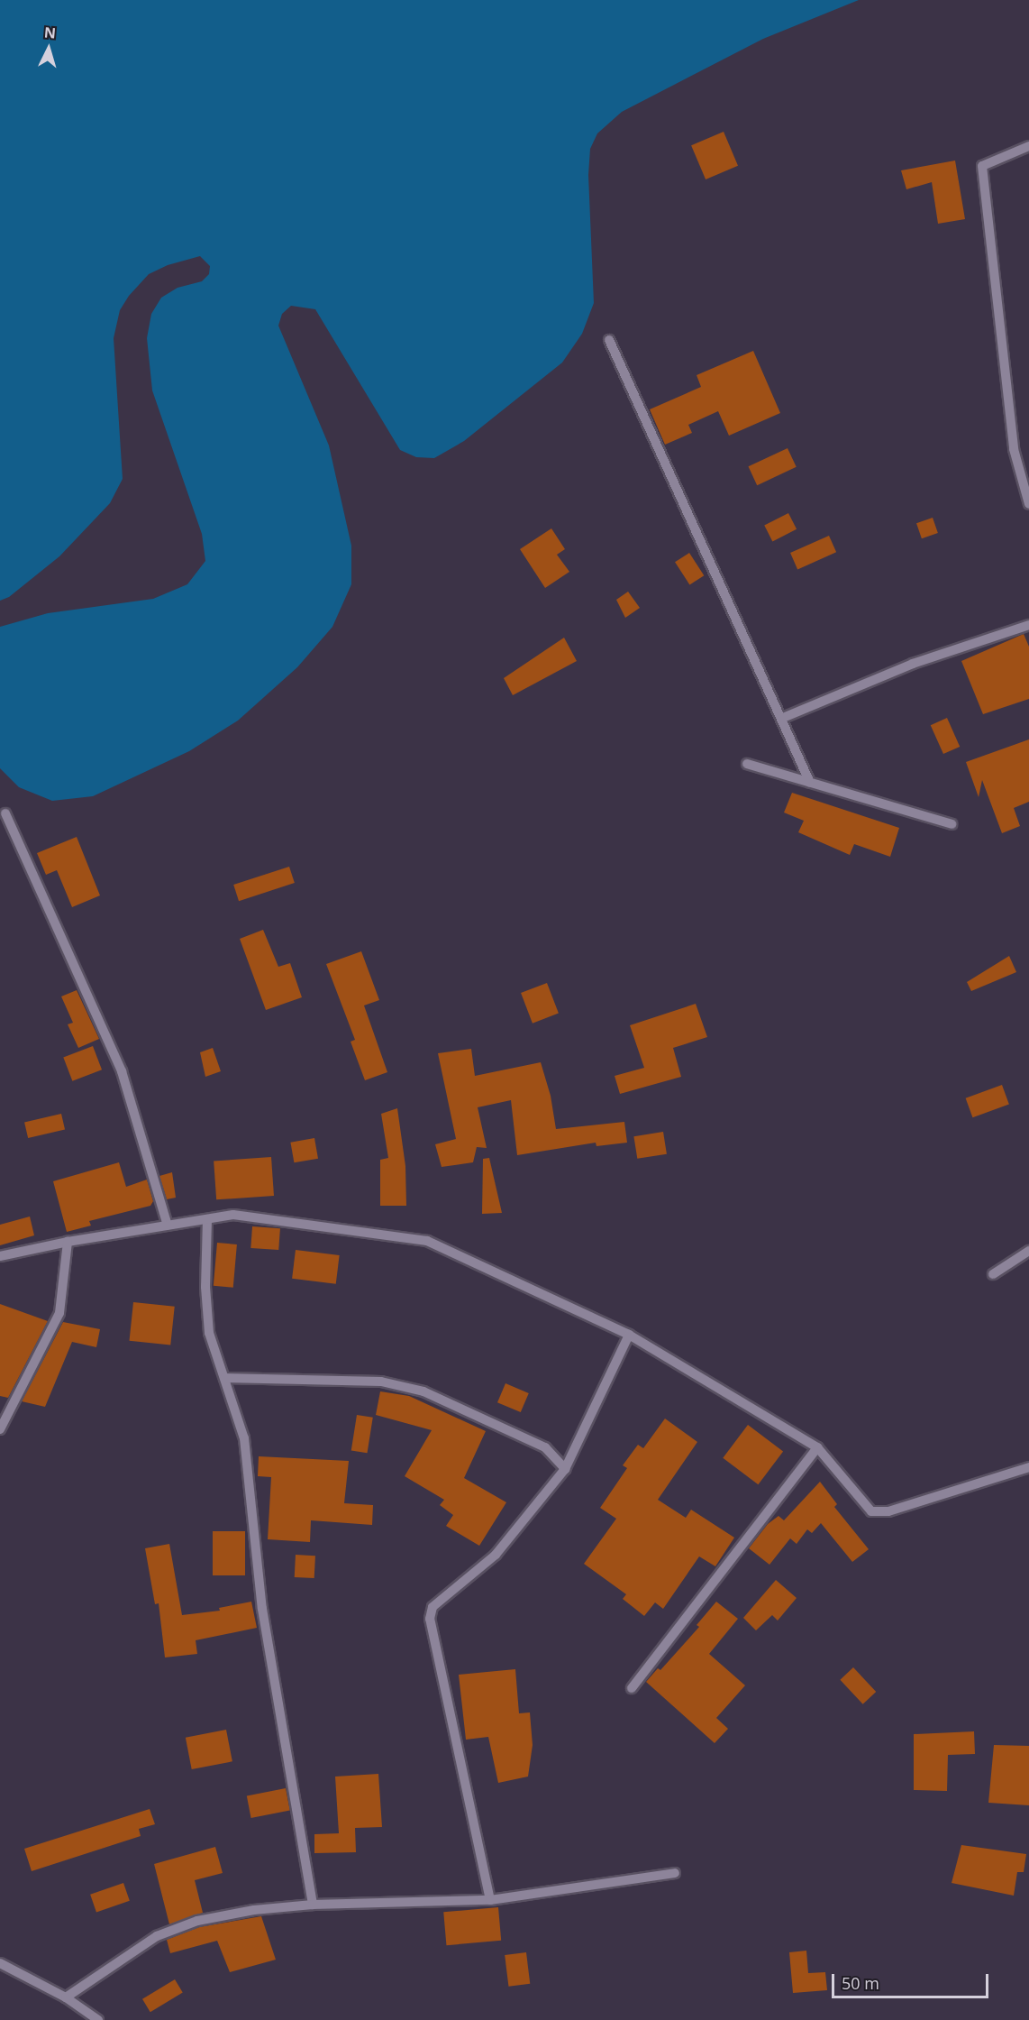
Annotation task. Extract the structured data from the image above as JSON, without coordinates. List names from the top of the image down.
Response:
{
  "scale_bar": "50 m",
  "north": "top"
}
